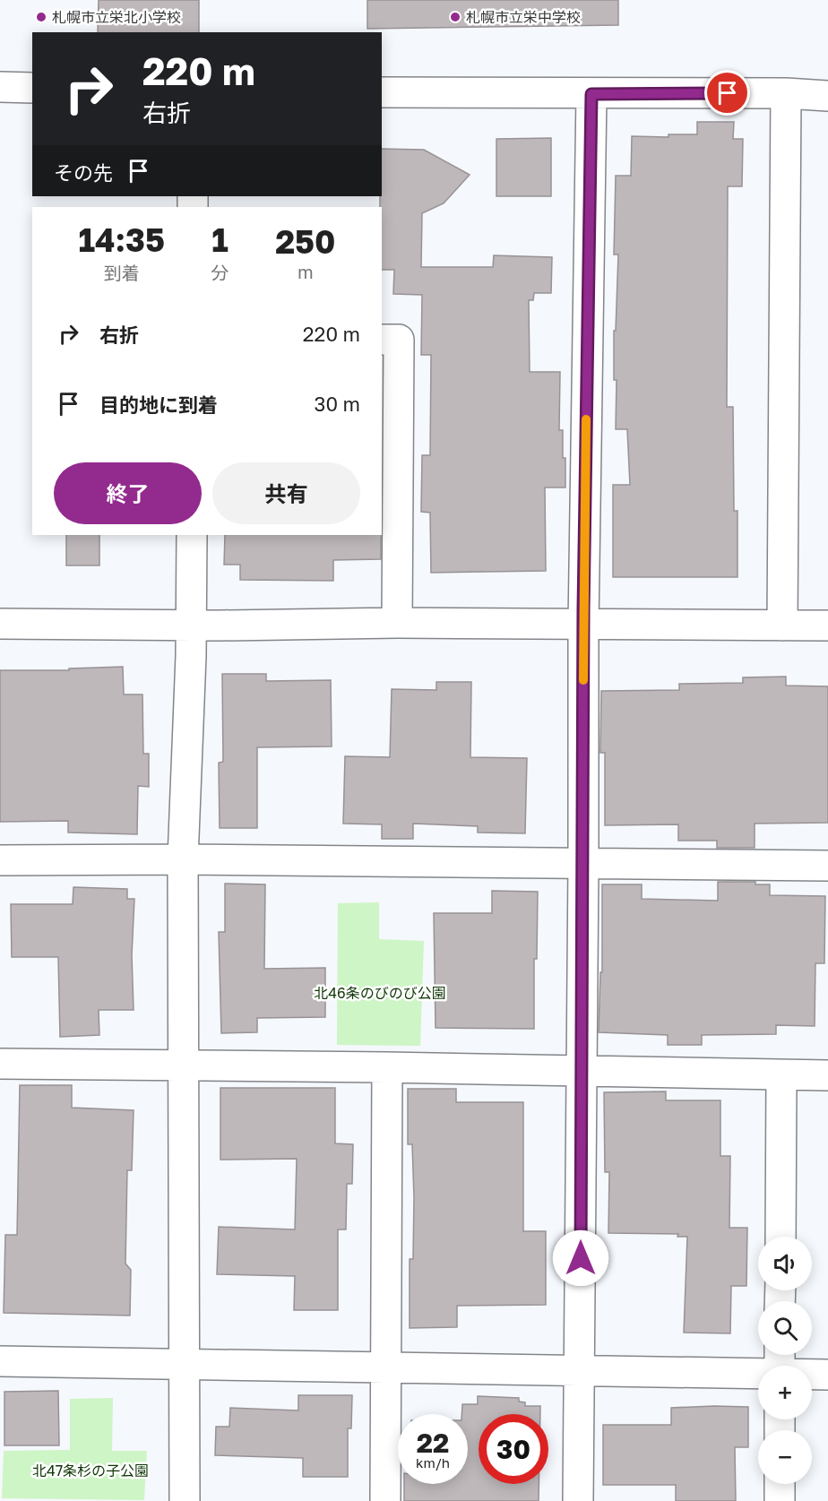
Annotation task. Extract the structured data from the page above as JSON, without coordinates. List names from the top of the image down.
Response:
{
  "parks": ["北46条のびのび公園", "北47条杉の子公園"],
  "places": ["札幌市立栄北小学校", "札幌市立栄中学校"],
  "page": {
    "turn": ["220 m", "右折"],
    "then": "その先",
    "eta": [
      "14:35",
      "到着",
      "1",
      "分",
      "250",
      "m"
    ],
    "list": [
      {
        "name": "右折",
        "value": "220 m"
      },
      {
        "name": "目的地に到着",
        "value": "30 m"
      }
    ],
    "buttons": ["終了", "共有"],
    "map_buttons": ["+", "−"],
    "speed": "22 km/h",
    "limit": "30"
  }
}
